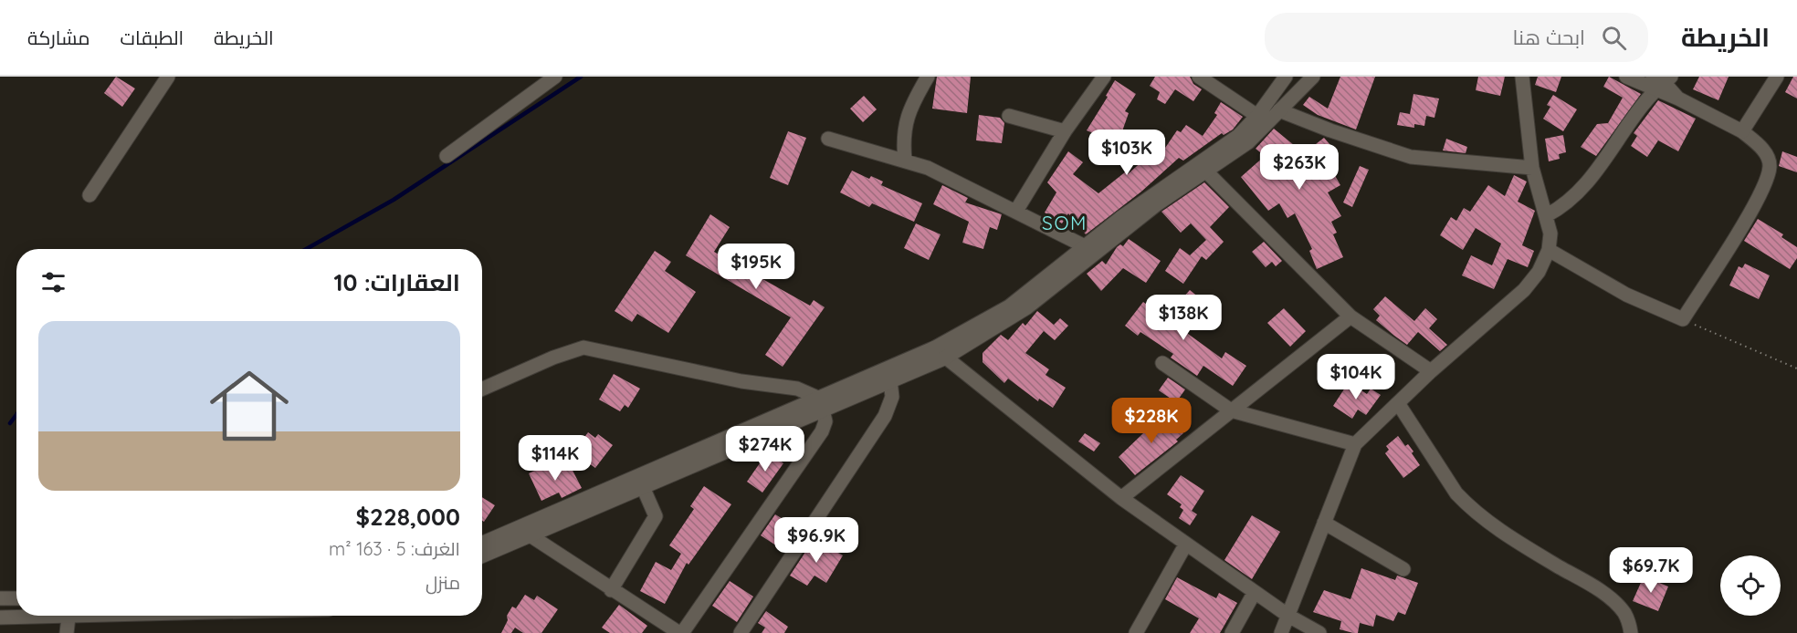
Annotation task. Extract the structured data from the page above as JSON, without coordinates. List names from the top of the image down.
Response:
{
  "districts": ["SOM"],
  "page": {
    "header": "الخريطة",
    "search": "ابحث هنا",
    "nav": ["الخريطة", "الطبقات", "مشاركة"],
    "price": [
      "$103K",
      "$263K",
      "$195K",
      "$138K",
      "$104K",
      "$228K",
      "$274K",
      "$114K",
      "$96.9K",
      "$69.7K"
    ],
    "heading": "العقارات: 10",
    "list": [
      {
        "name": "$228,000",
        "note": "الغرف: 5 · 163 m² · منزل"
      }
    ]
  }
}
